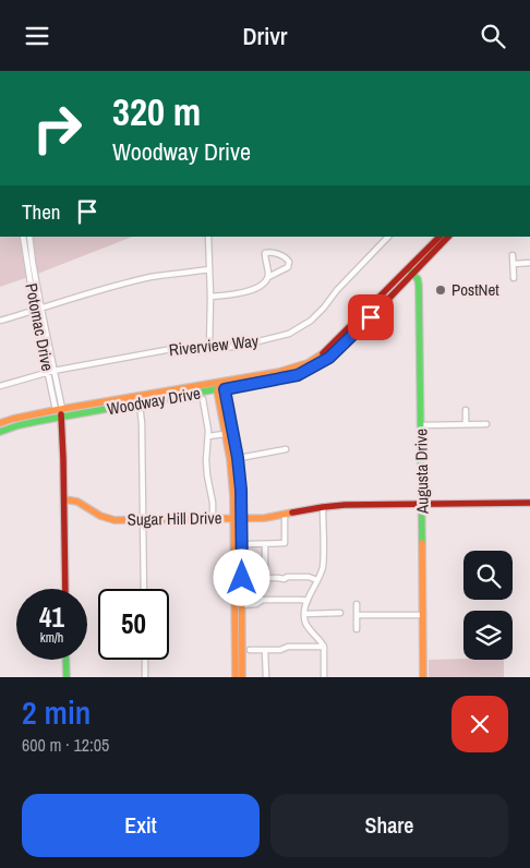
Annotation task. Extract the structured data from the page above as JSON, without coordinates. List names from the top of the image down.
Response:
{
  "streets": {
    "main road": [
      "Potomac Drive",
      "Woodway Drive",
      "Augusta Drive",
      "Sugar Hill Drive"
    ],
    "street": ["Riverview Way"]
  },
  "crossings": [
    ["Potomac Drive", "Riverview Way"],
    ["Potomac Drive", "Woodway Drive"],
    ["Potomac Drive", "Sugar Hill Drive"],
    ["Woodway Drive", "Augusta Drive"],
    ["Augusta Drive", "Sugar Hill Drive"]
  ],
  "places": ["PostNet"],
  "page": {
    "header": "Drivr",
    "turn": ["320 m", "Woodway Drive"],
    "then": "Then",
    "speed": "41 km/h",
    "limit": "50",
    "heading": ["2 min", "600 m · 12:05"],
    "buttons": ["Exit", "Share"]
  }
}
